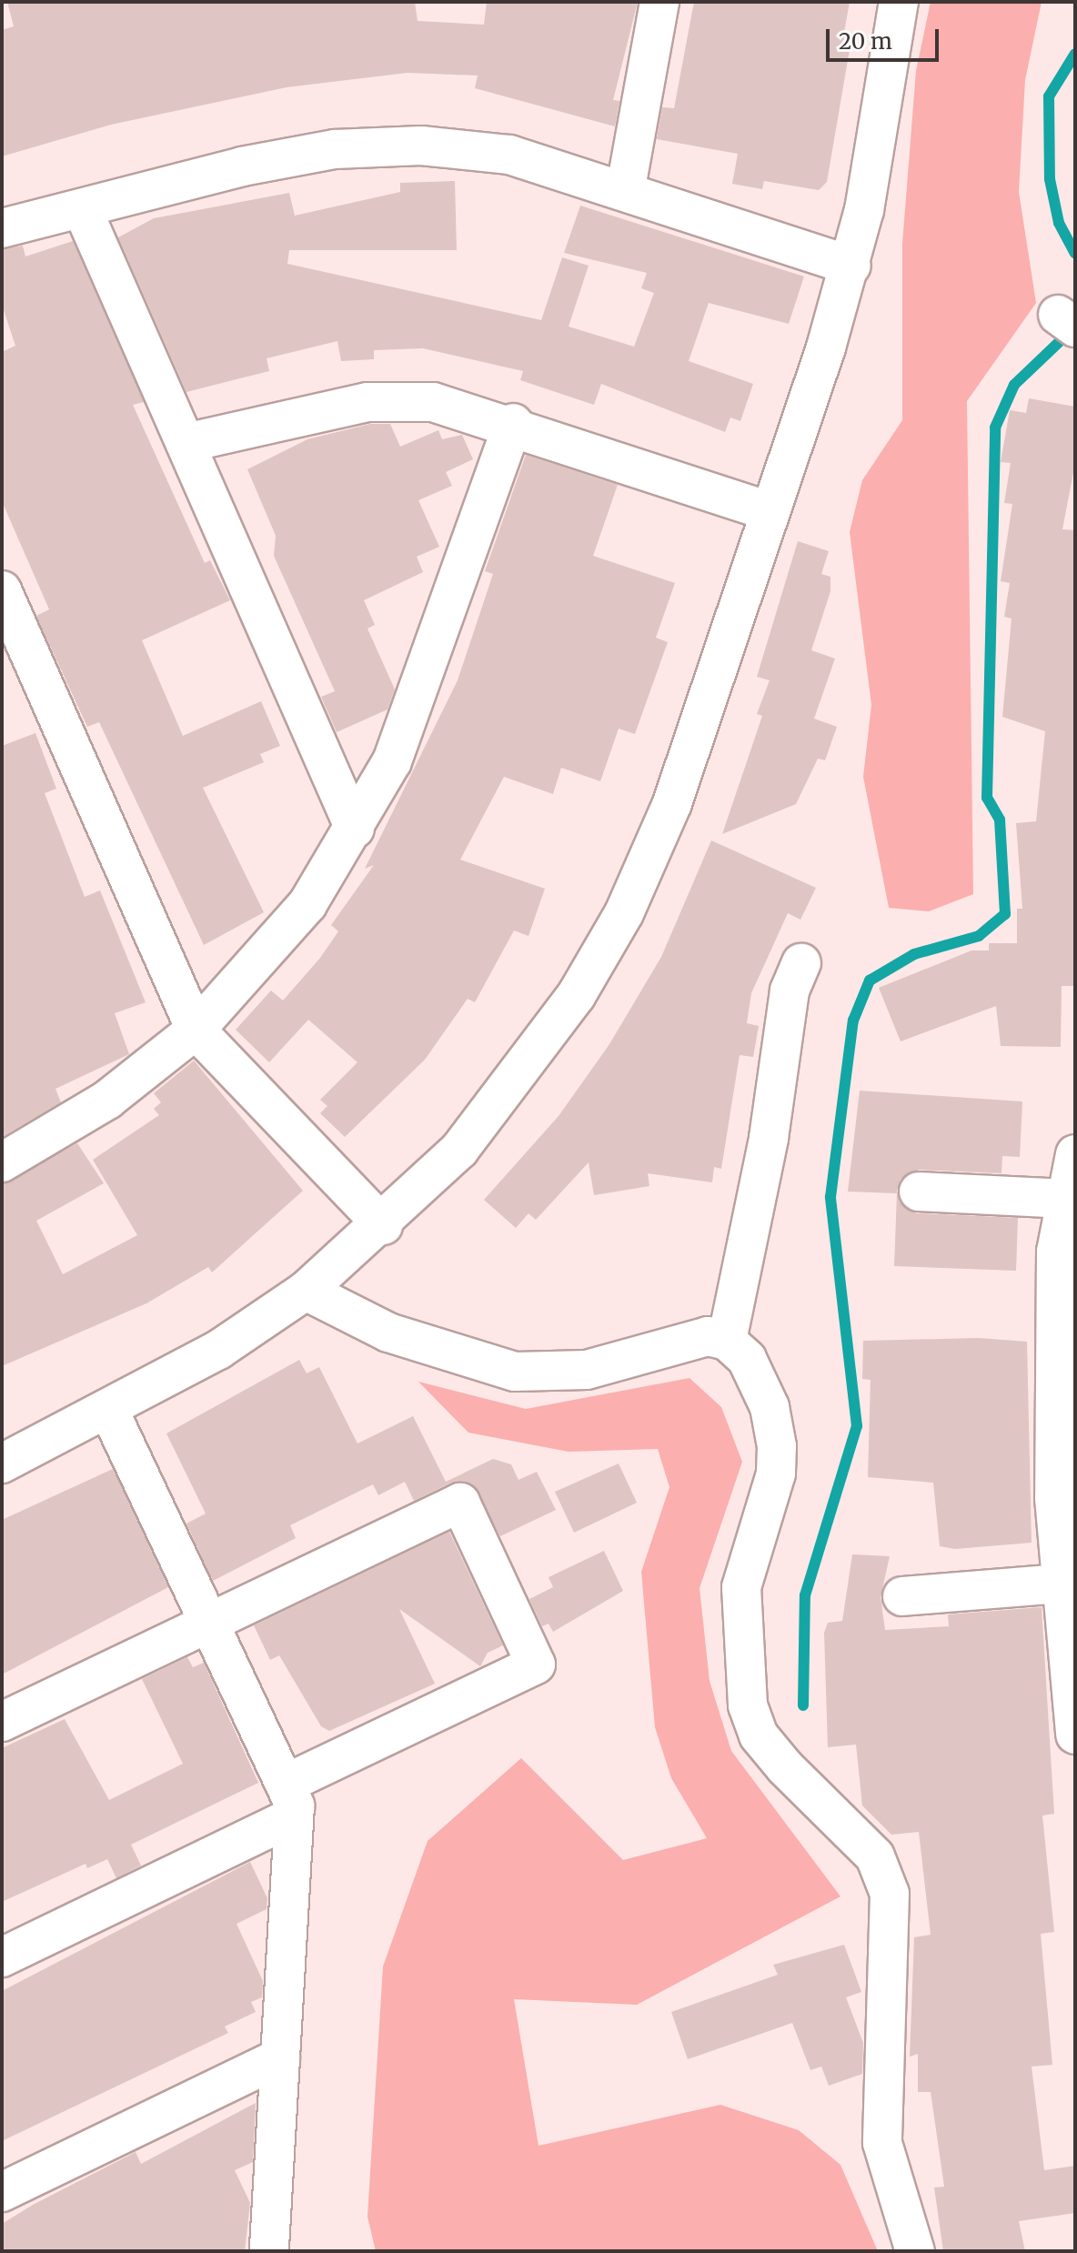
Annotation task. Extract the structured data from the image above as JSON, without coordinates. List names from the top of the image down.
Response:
{
  "scale_bar": "20 m"
}
